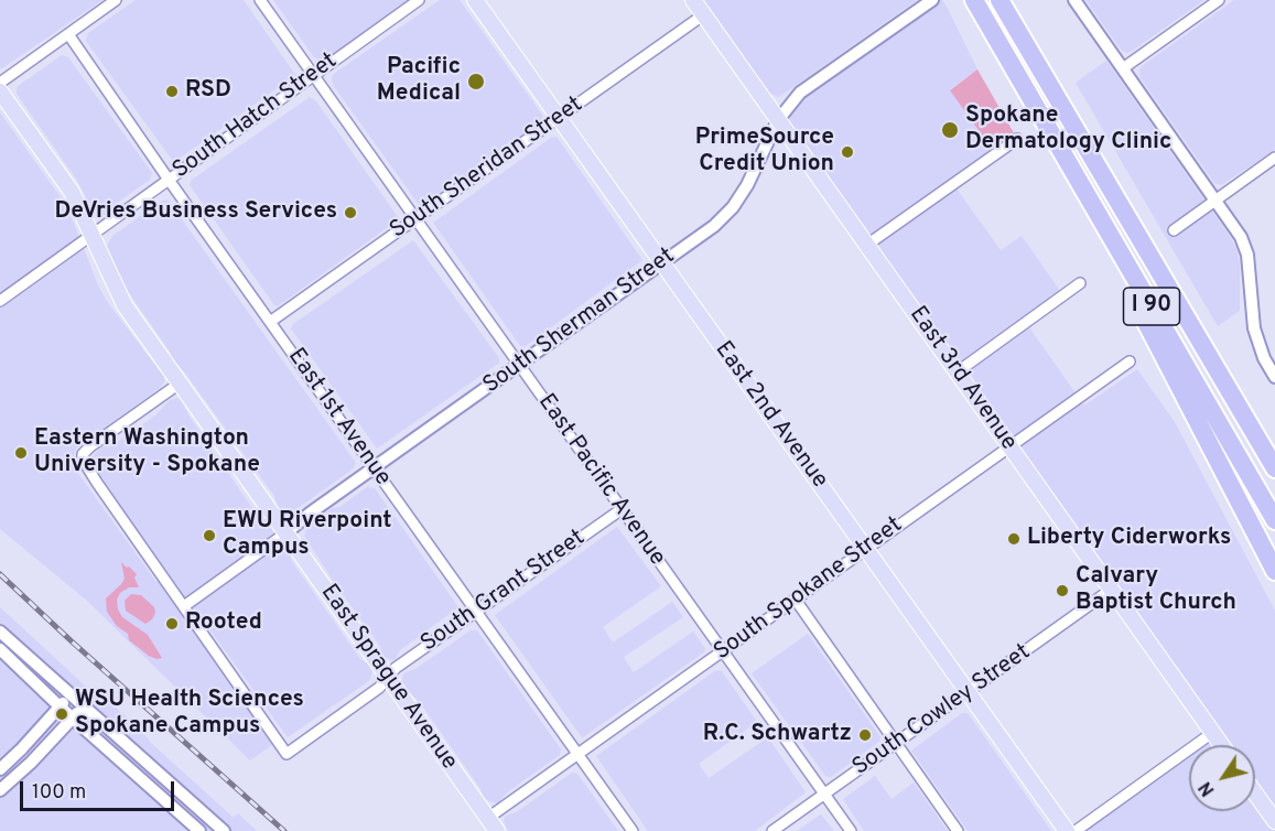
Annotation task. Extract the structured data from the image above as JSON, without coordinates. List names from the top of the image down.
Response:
{
  "streets": {
    "highway": ["I 90"],
    "main road": ["East 3rd Avenue", "East 2nd Avenue", "East Sprague Avenue"],
    "street": [
      "South Hatch Street",
      "South Sheridan Street",
      "South Sherman Street",
      "East 1st Avenue",
      "East Pacific Avenue",
      "South Spokane Street",
      "South Grant Street",
      "South Cowley Street"
    ]
  },
  "crossings": [
    ["South Hatch Street", "East 1st Avenue"],
    ["South Hatch Street", "East Pacific Avenue"],
    ["South Hatch Street", "East Sprague Avenue"],
    ["South Sheridan Street", "East 3rd Avenue"],
    ["South Sheridan Street", "East 2nd Avenue"],
    ["South Sheridan Street", "East 1st Avenue"],
    ["South Sheridan Street", "East Pacific Avenue"],
    ["South Sherman Street", "East 3rd Avenue"],
    ["South Sherman Street", "East 2nd Avenue"],
    ["South Sherman Street", "East 1st Avenue"],
    ["South Sherman Street", "East Pacific Avenue"],
    ["South Sherman Street", "South Grant Street"],
    ["South Sherman Street", "East Sprague Avenue"],
    ["East 3rd Avenue", "South Spokane Street"],
    ["East 3rd Avenue", "South Cowley Street"],
    ["East 2nd Avenue", "South Spokane Street"],
    ["East 2nd Avenue", "South Cowley Street"],
    ["East 1st Avenue", "South Spokane Street"],
    ["East 1st Avenue", "South Grant Street"],
    ["East Pacific Avenue", "South Spokane Street"],
    ["East Pacific Avenue", "South Grant Street"],
    ["East Pacific Avenue", "South Cowley Street"],
    ["South Spokane Street", "East Sprague Avenue"],
    ["South Grant Street", "East Sprague Avenue"]
  ],
  "places": [
    "Pacific Medical",
    "RSD",
    "Spokane Dermatology Clinic",
    "PrimeSource Credit Union",
    "DeVries Business Services",
    "Eastern Washington University - Spokane",
    "EWU Riverpoint Campus",
    "Liberty Ciderworks",
    "Calvary Baptist Church",
    "Rooted",
    "WSU Health Sciences Spokane Campus",
    "R.C. Schwartz"
  ],
  "scale_bar": "100 m",
  "north": "bottom left"
}
